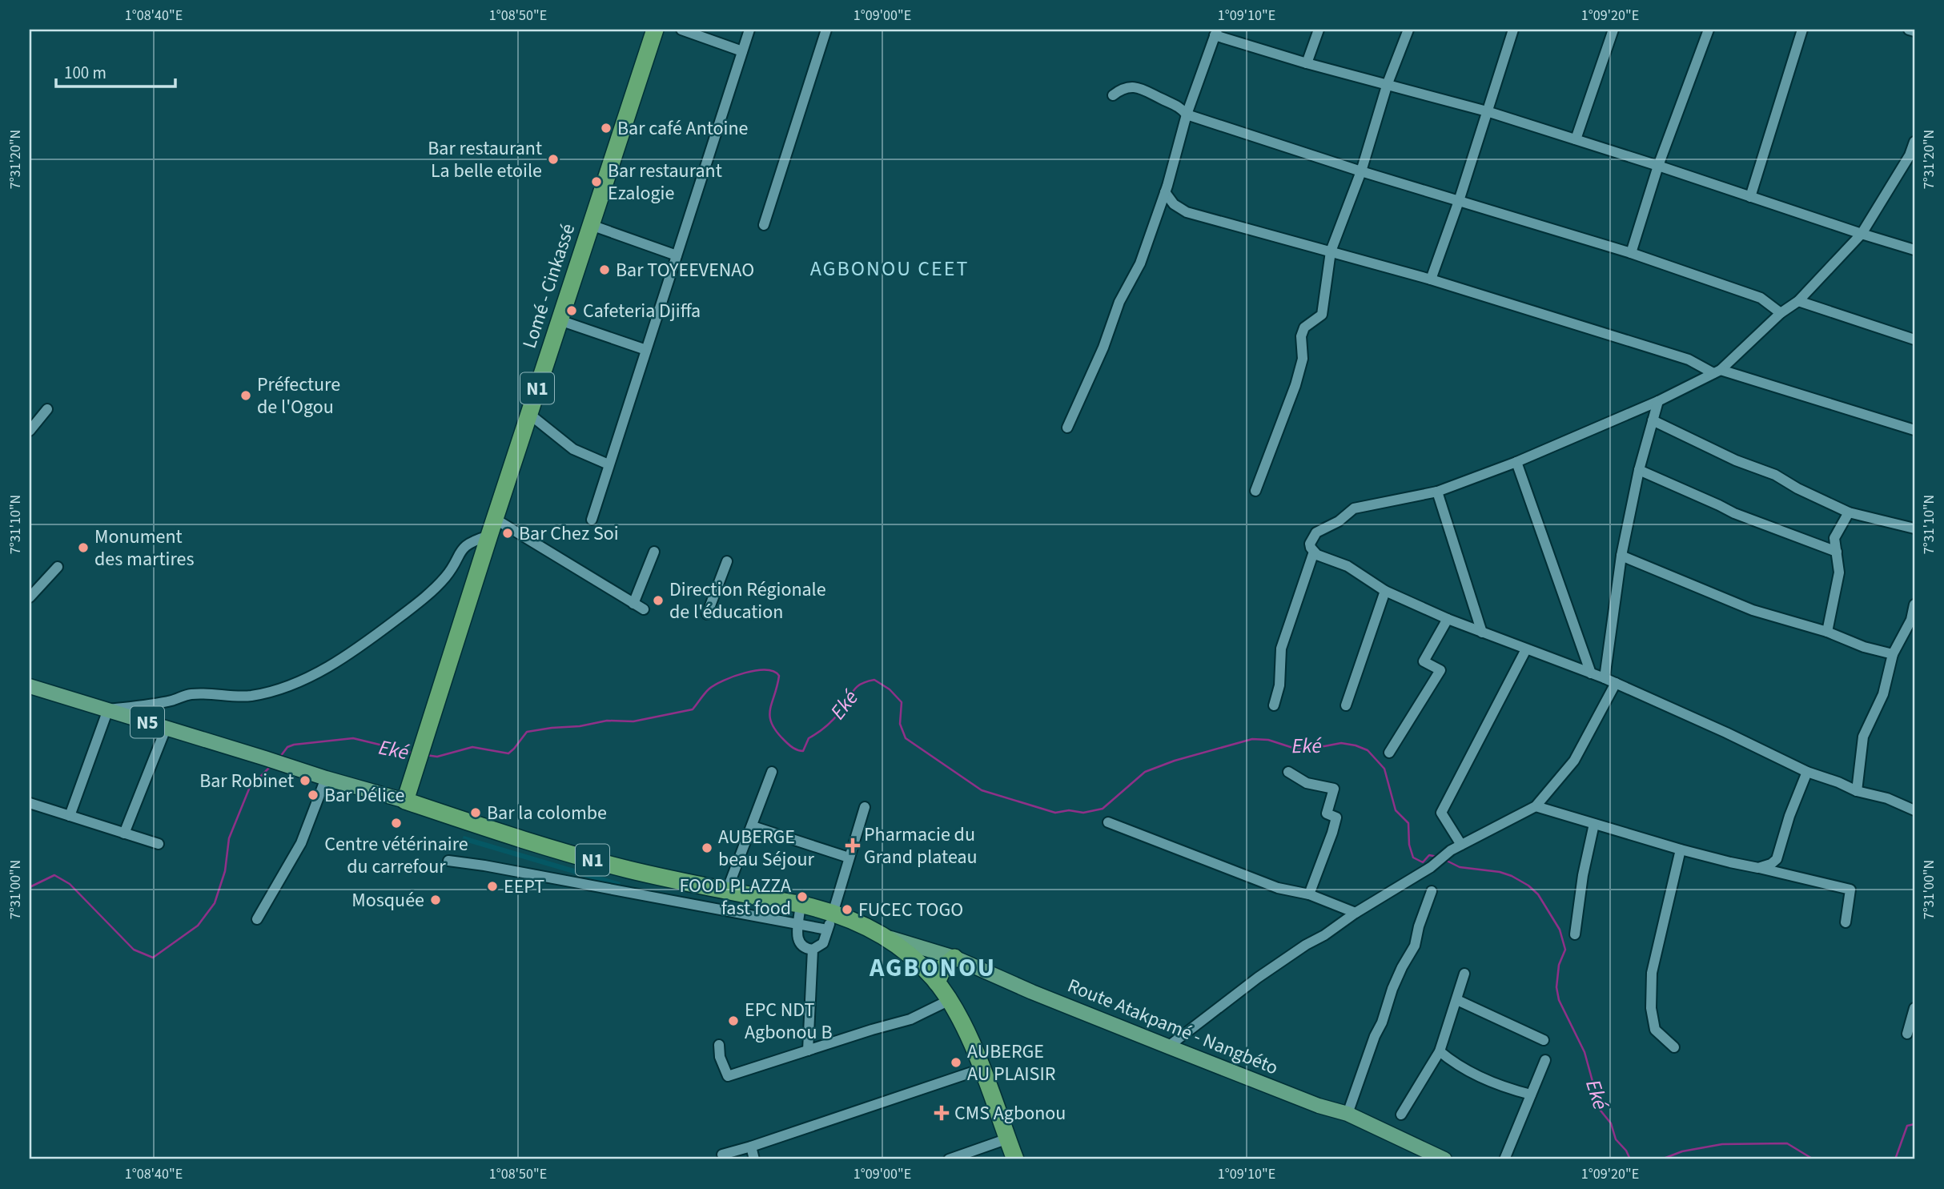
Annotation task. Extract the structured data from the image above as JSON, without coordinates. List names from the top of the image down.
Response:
{
  "streets": {
    "highway": ["Lomé - Cinkassé", "N1"],
    "main road": ["N5", "Route Atakpamé - Nangbéto"]
  },
  "crossings": [
    ["Lomé - Cinkassé", "N1"],
    ["Lomé - Cinkassé", "N5"],
    ["N1", "N5"],
    ["N1", "Route Atakpamé - Nangbéto"]
  ],
  "districts": ["AGBONOU CEET", "AGBONOU"],
  "water": ["Eké"],
  "places": {
    "other": [
      "Bar café Antoine",
      "Bar restaurant La belle etoile",
      "Bar restaurant Ezalogie",
      "Bar TOYEEVENAO",
      "Cafeteria Djiffa",
      "Préfecture de l'Ogou",
      "Bar Chez Soi",
      "Monument des martires",
      "Direction Régionale de l'éducation",
      "Bar Robinet",
      "Bar Délice",
      "Bar la colombe",
      "Centre vétérinaire du carrefour",
      "AUBERGE beau Séjour",
      "EEPT",
      "FOOD PLAZZA fast food",
      "Mosquée",
      "FUCEC TOGO",
      "EPC NDT Agbonou B",
      "AUBERGE AU PLAISIR"
    ],
    "health": ["Pharmacie du Grand plateau", "CMS Agbonou"]
  },
  "scale_bar": "100 m",
  "coordinates": [
    "1°08'40\"E",
    "1°08'50\"E",
    "1°09'00\"E",
    "1°09'10\"E",
    "1°09'20\"E",
    "7°31'20\"N",
    "7°31'10\"N",
    "7°31'00\"N"
  ]
}
